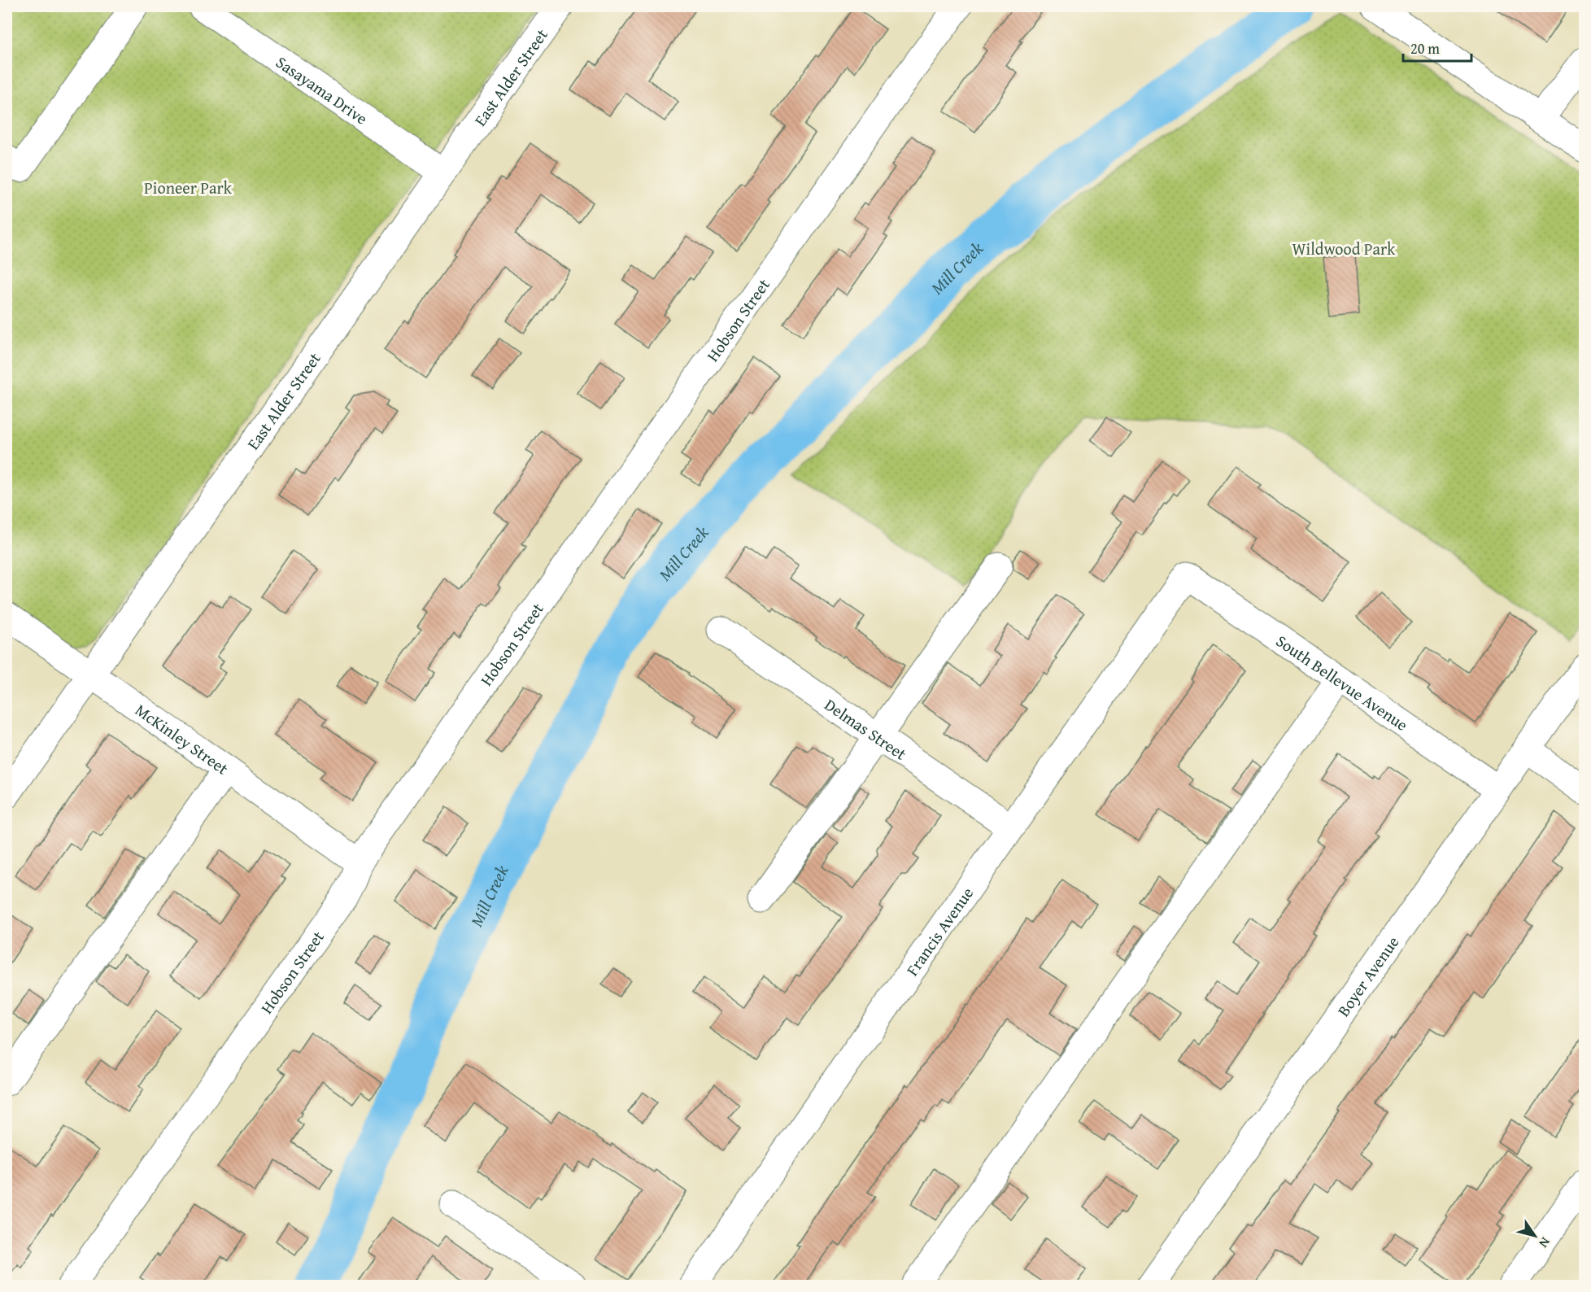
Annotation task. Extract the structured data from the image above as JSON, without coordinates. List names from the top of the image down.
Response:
{
  "streets": {
    "street": [
      "East Alder Street",
      "Sasayama Drive",
      "Hobson Street",
      "South Bellevue Avenue",
      "Delmas Street",
      "McKinley Street",
      "Francis Avenue",
      "Boyer Avenue"
    ]
  },
  "crossings": [
    ["East Alder Street", "Sasayama Drive"],
    ["East Alder Street", "McKinley Street"],
    ["Hobson Street", "McKinley Street"],
    ["South Bellevue Avenue", "Francis Avenue"],
    ["South Bellevue Avenue", "Boyer Avenue"],
    ["Delmas Street", "Francis Avenue"]
  ],
  "water": ["Mill Creek"],
  "parks": ["Pioneer Park", "Wildwood Park"],
  "scale_bar": "20 m",
  "north": "bottom right"
}
